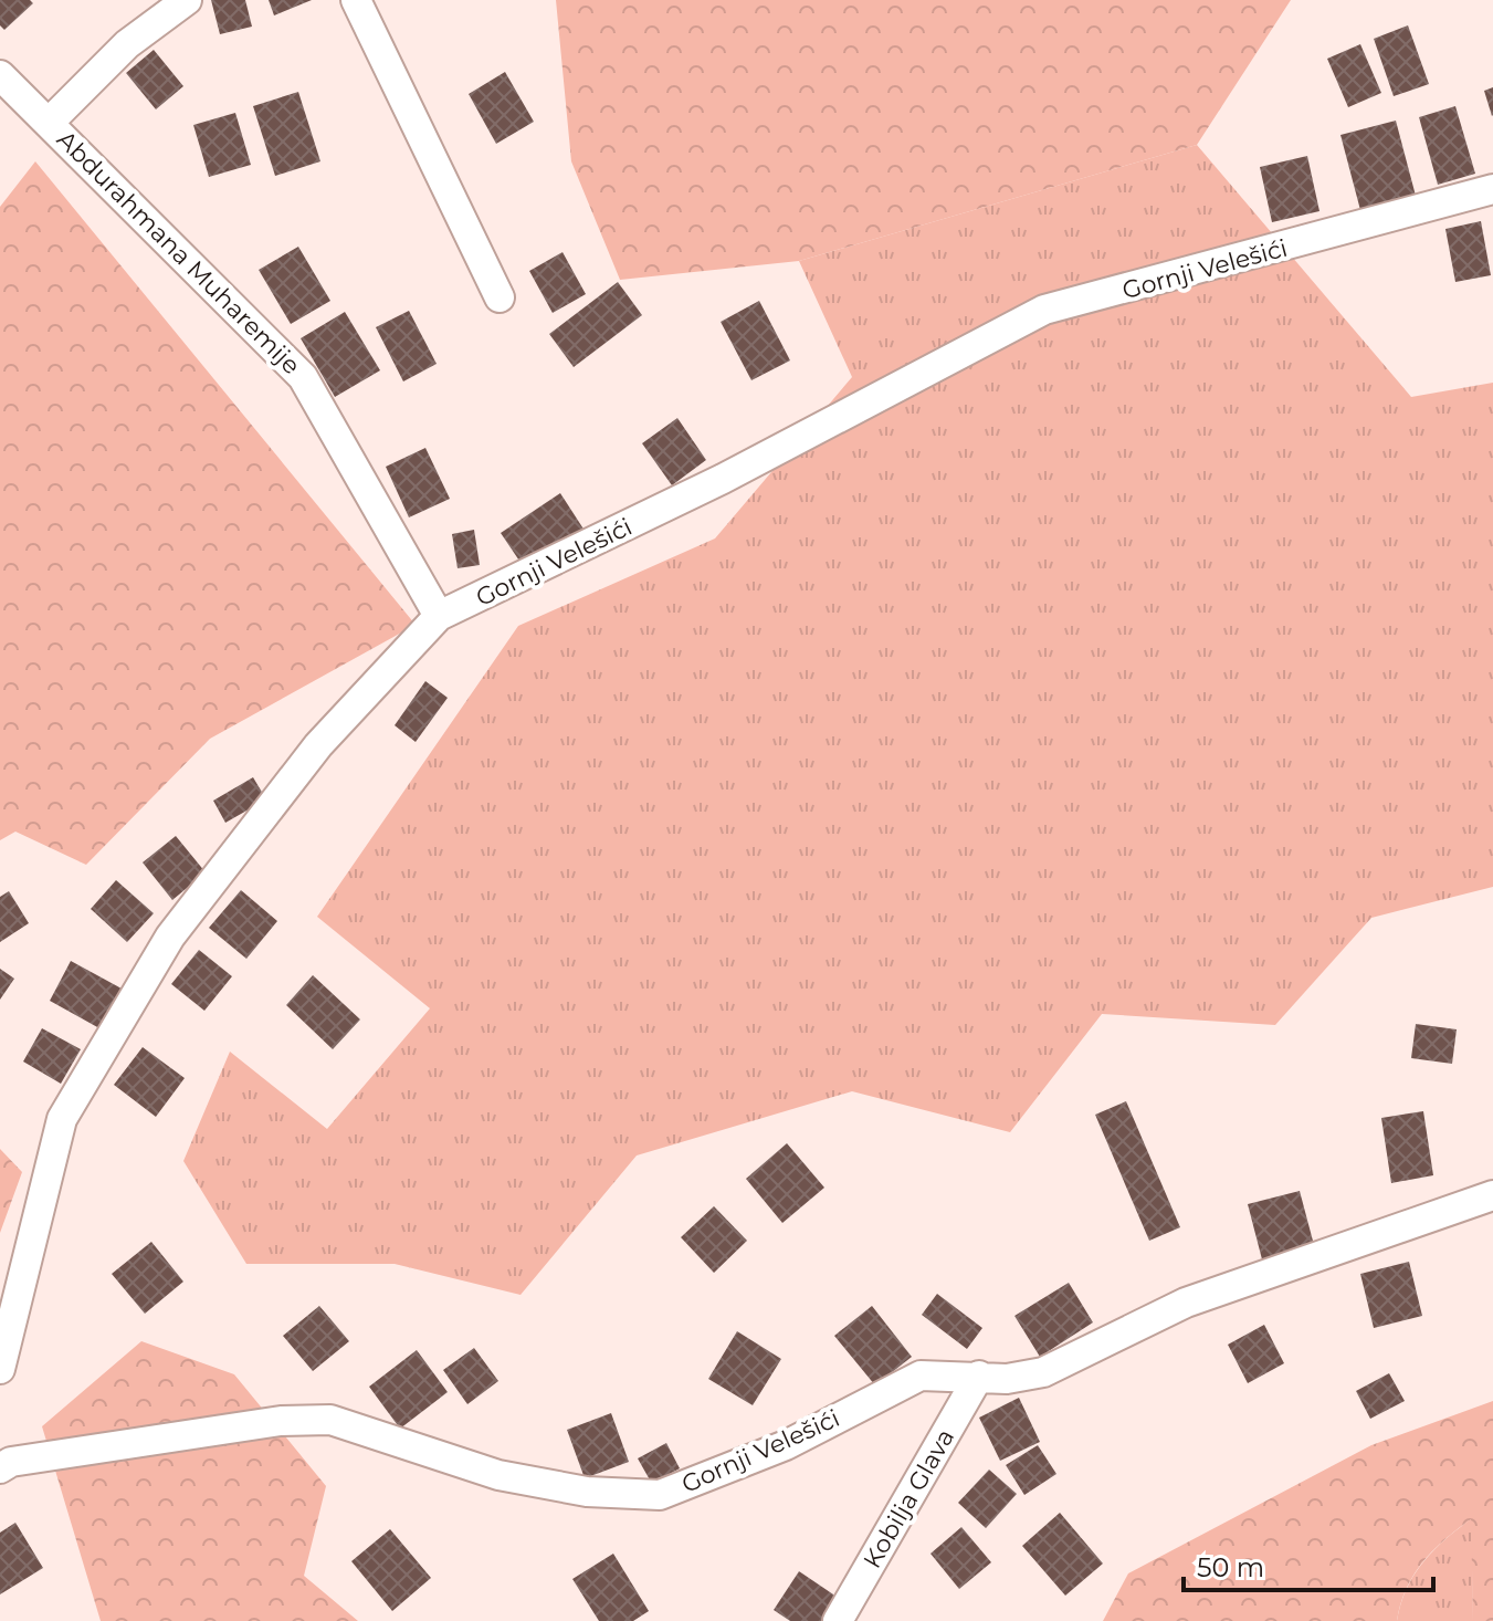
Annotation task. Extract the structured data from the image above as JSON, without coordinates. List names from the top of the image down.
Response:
{
  "streets": {
    "street": ["Abdurahmana Muharemije", "Gornji Velešići", "Kobilja Glava"]
  },
  "crossings": [
    ["Abdurahmana Muharemije", "Gornji Velešići"],
    ["Gornji Velešići", "Kobilja Glava"]
  ],
  "scale_bar": "50 m"
}
